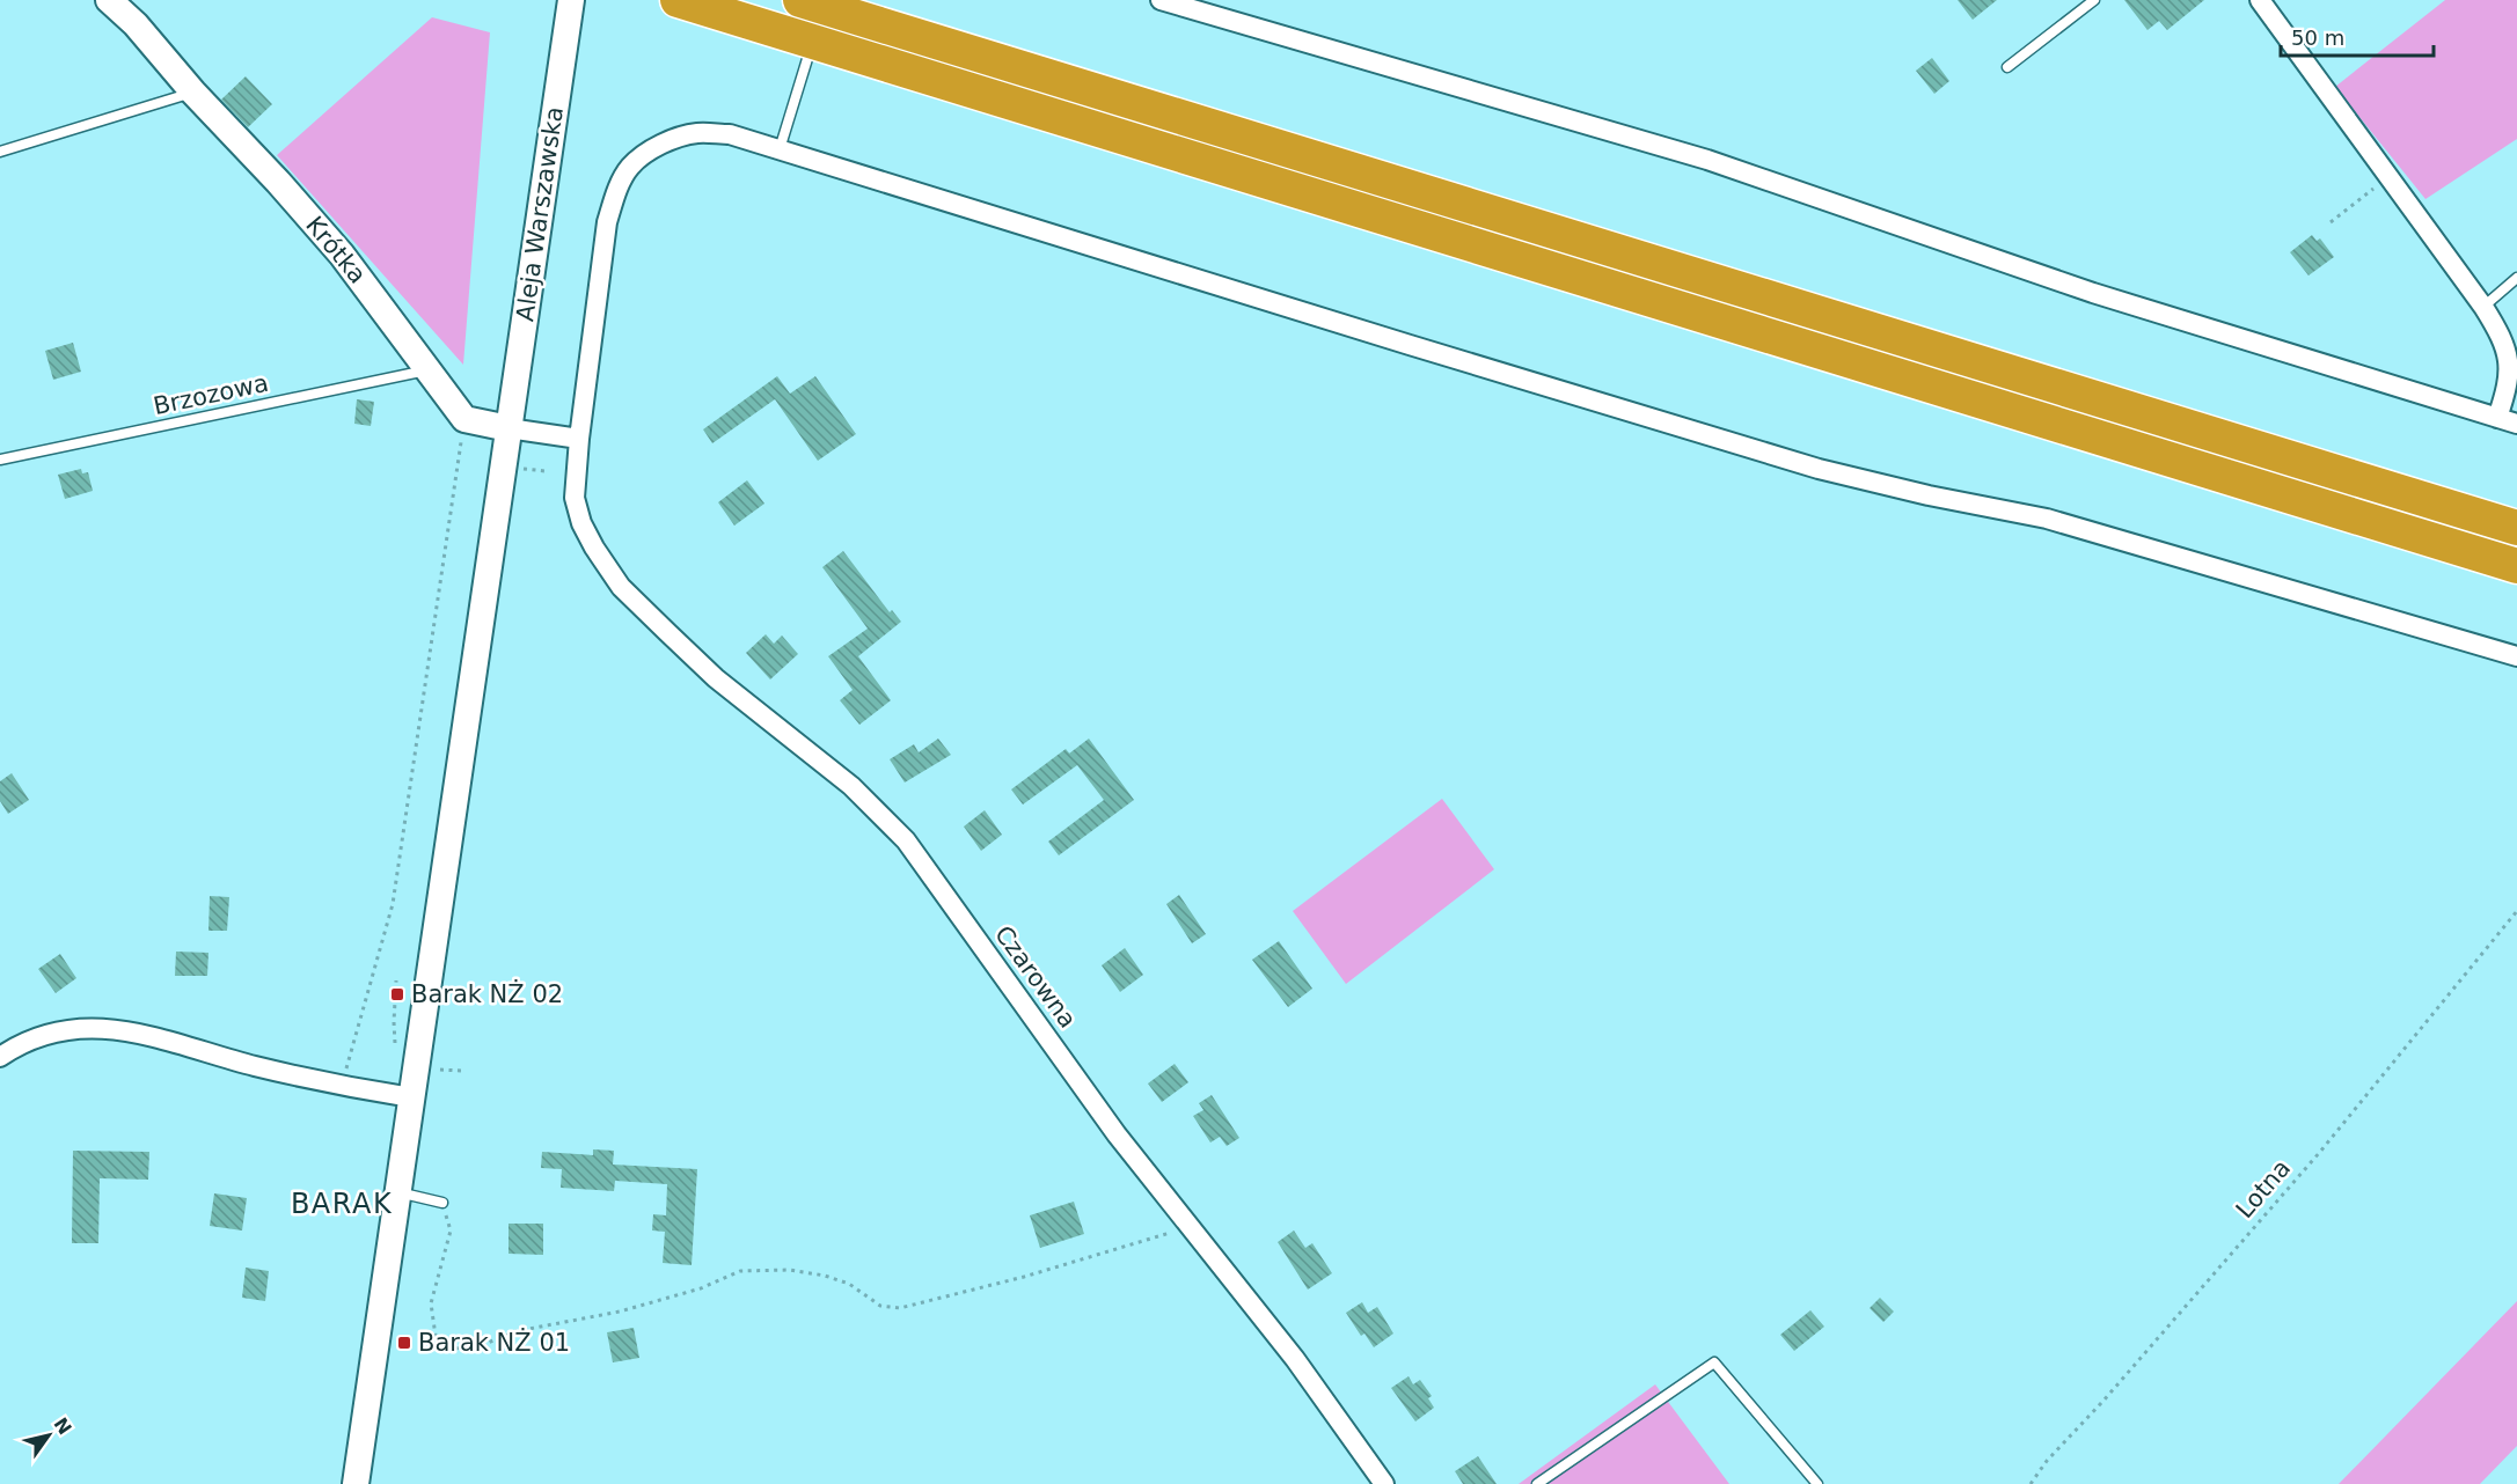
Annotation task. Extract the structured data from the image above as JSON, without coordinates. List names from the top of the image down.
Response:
{
  "streets": {
    "street": ["Aleja Warszawska", "Krótka", "Czarowna"],
    "lane": ["Brzozowa"],
    "path": ["Lotna"]
  },
  "crossings": [
    ["Krótka", "Brzozowa"]
  ],
  "districts": ["BARAK"],
  "places": {
    "transit": ["Barak NŻ 02", "Barak NŻ 01"]
  },
  "scale_bar": "50 m",
  "north": "top right"
}
